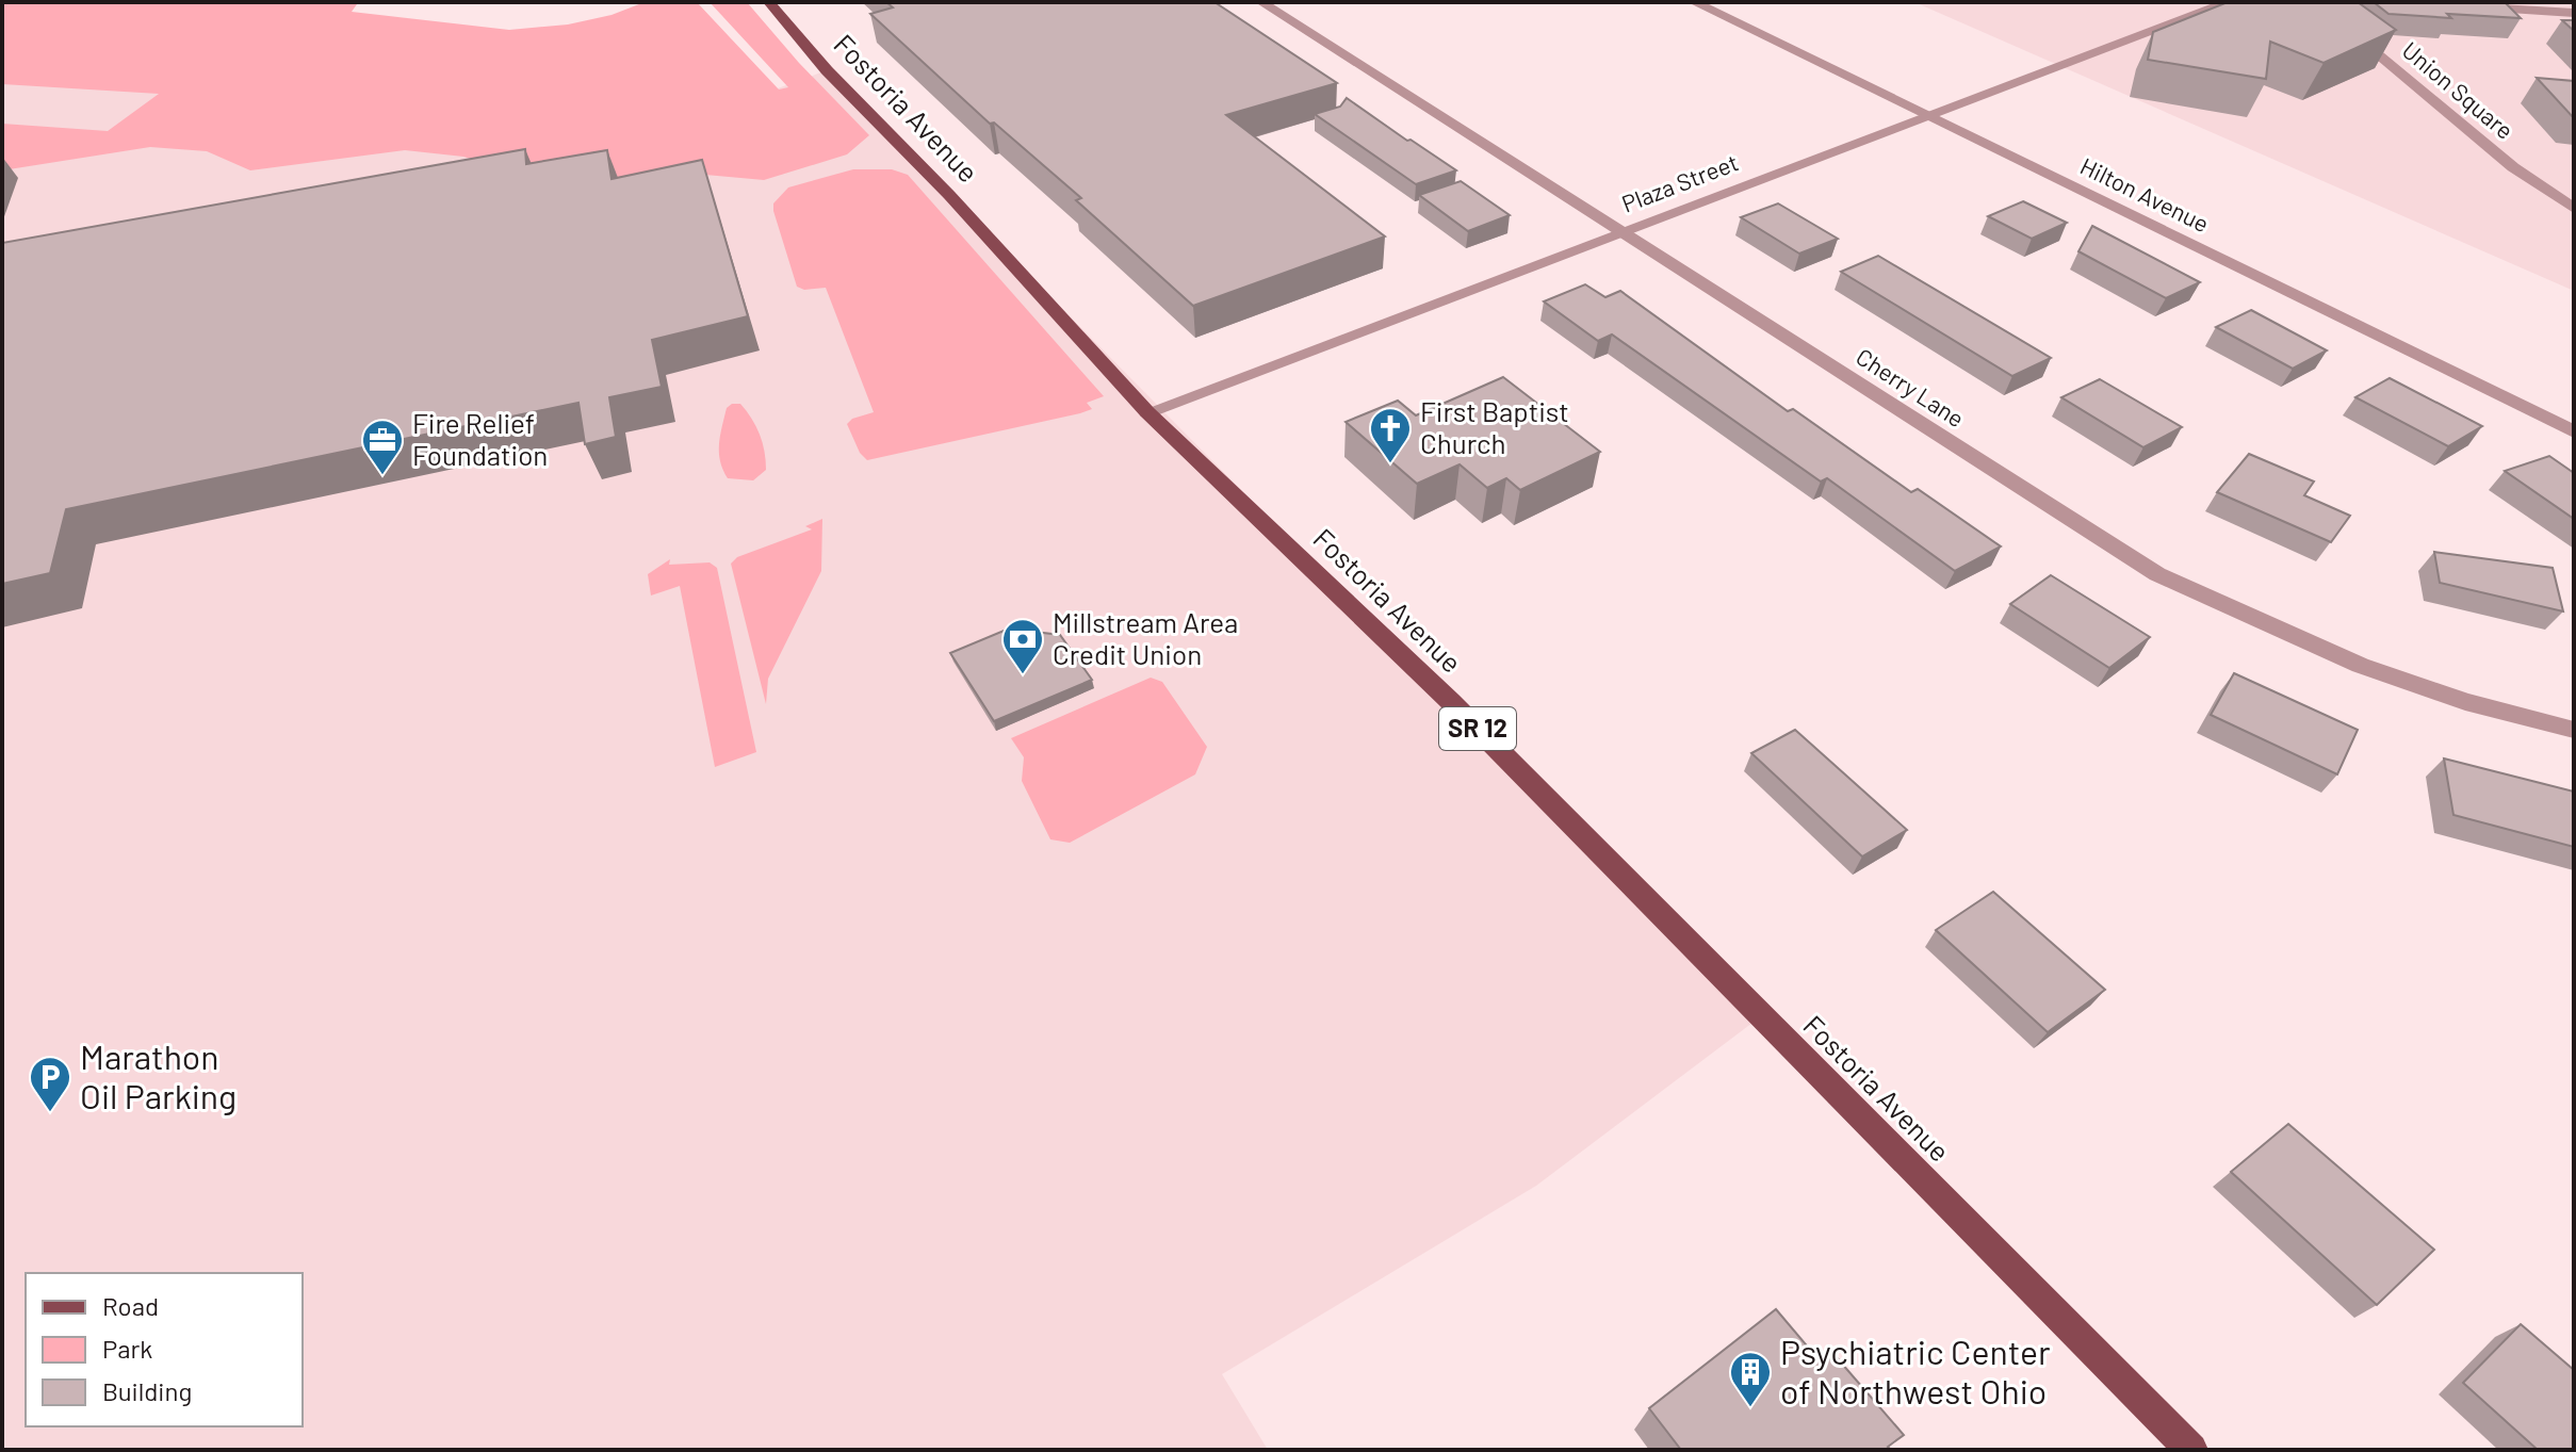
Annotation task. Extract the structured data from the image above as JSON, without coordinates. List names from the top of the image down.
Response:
{
  "streets": {
    "main road": ["Fostoria Avenue", "SR 12"],
    "street": [
      "Union Square",
      "Plaza Street",
      "Hilton Avenue",
      "Cherry Lane"
    ]
  },
  "crossings": [
    ["Fostoria Avenue", "Plaza Street"],
    ["Plaza Street", "Hilton Avenue"],
    ["Plaza Street", "Cherry Lane"]
  ],
  "places": {
    "church": ["First Baptist Church"],
    "office": ["Fire Relief Foundation"],
    "bank": ["Millstream Area Credit Union"],
    "parking": ["Marathon Oil Parking"],
    "building": ["Psychiatric Center of Northwest Ohio"]
  },
  "legend": ["Road", "Park", "Building"]
}
